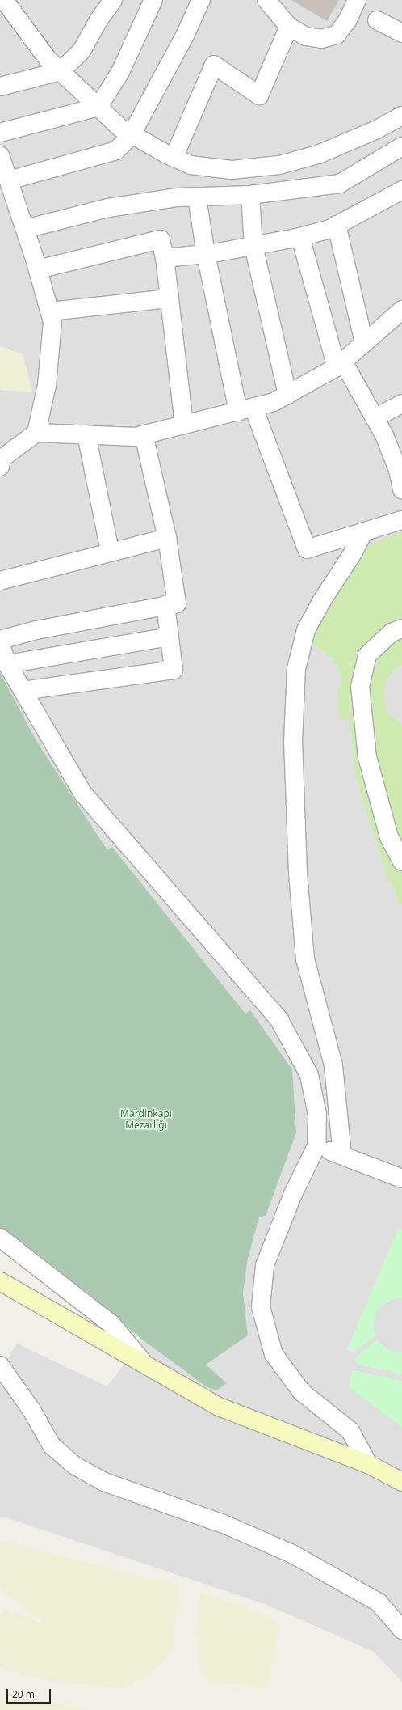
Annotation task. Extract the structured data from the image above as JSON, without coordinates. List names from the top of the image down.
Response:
{
  "parks": ["Mardinkapı Mezarlığı"],
  "scale_bar": "20 m"
}
